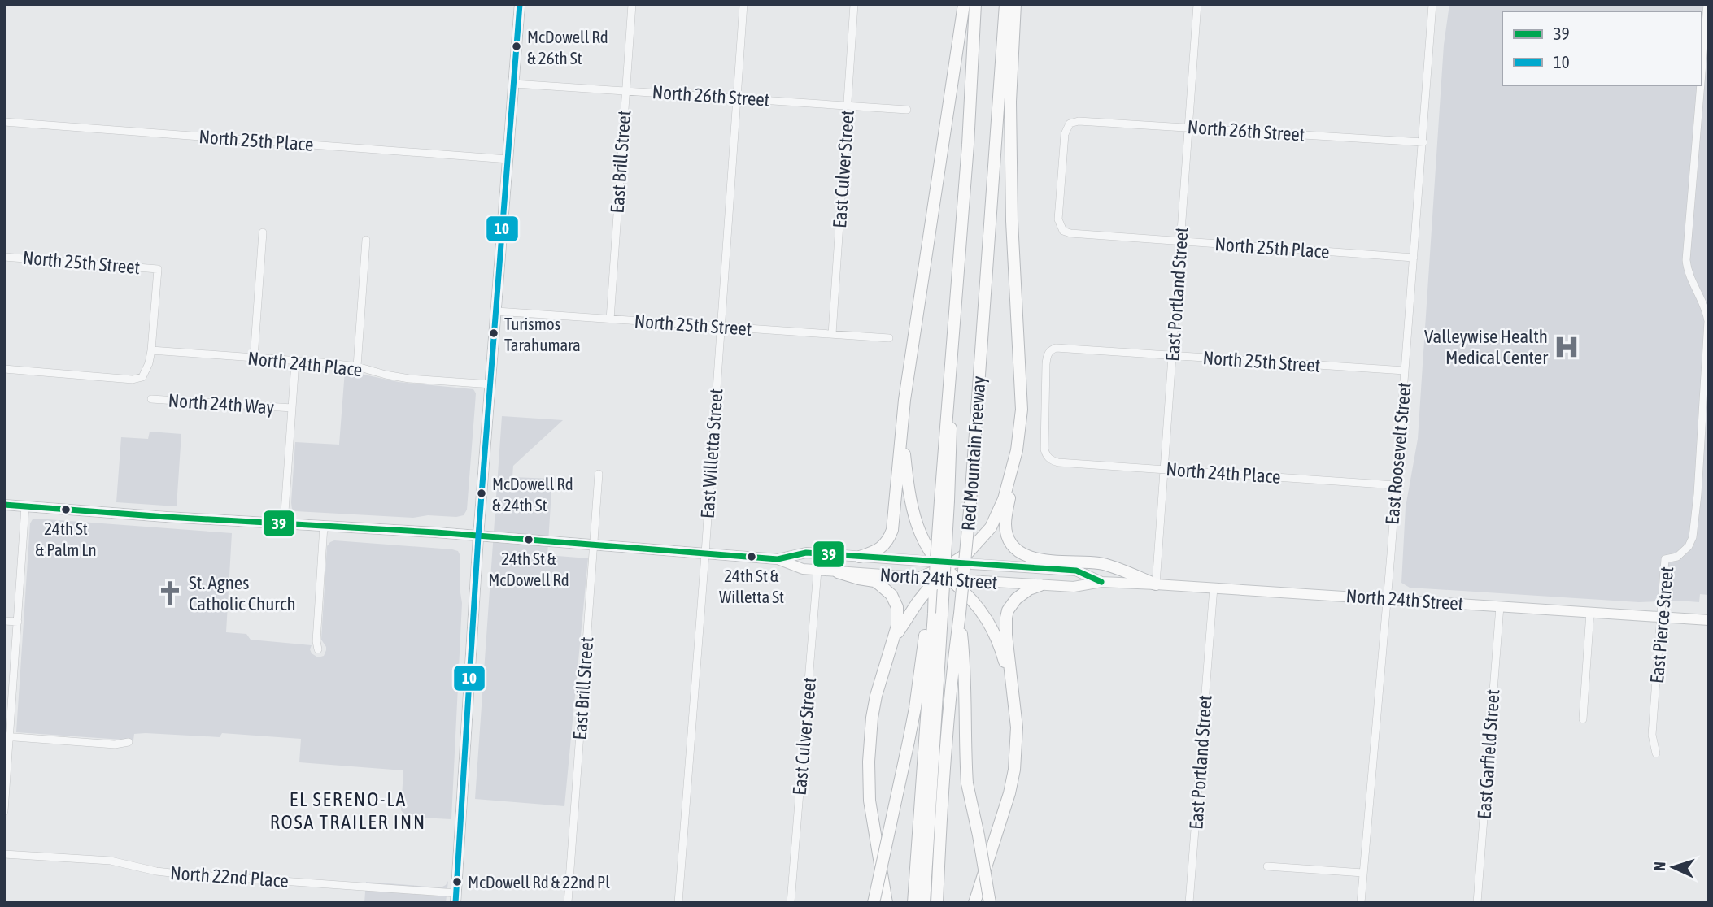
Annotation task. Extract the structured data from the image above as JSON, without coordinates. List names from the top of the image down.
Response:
{
  "streets": {
    "highway": ["Red Mountain Freeway"],
    "main road": ["North 24th Street"],
    "street": [
      "North 26th Street",
      "North 25th Place",
      "East Brill Street",
      "East Culver Street",
      "North 25th Street",
      "East Portland Street",
      "North 24th Place",
      "North 24th Way",
      "East Willetta Street",
      "East Roosevelt Street",
      "East Pierce Street",
      "East Garfield Street",
      "North 22nd Place"
    ]
  },
  "crossings": [
    ["North 26th Street", "North 25th Place"],
    ["North 26th Street", "East Brill Street"],
    ["North 26th Street", "East Culver Street"],
    ["North 26th Street", "East Portland Street"],
    ["North 26th Street", "East Willetta Street"],
    ["North 26th Street", "East Roosevelt Street"],
    ["North 25th Place", "East Portland Street"],
    ["North 25th Place", "East Roosevelt Street"],
    ["East Brill Street", "North 25th Street"],
    ["East Brill Street", "North 24th Street"],
    ["East Culver Street", "North 25th Street"],
    ["East Culver Street", "North 24th Street"],
    ["North 25th Street", "East Portland Street"],
    ["North 25th Street", "North 24th Place"],
    ["North 25th Street", "East Willetta Street"],
    ["North 25th Street", "East Roosevelt Street"],
    ["East Portland Street", "North 24th Place"],
    ["East Portland Street", "North 24th Street"],
    ["North 24th Place", "East Roosevelt Street"],
    ["East Willetta Street", "North 24th Street"],
    ["Red Mountain Freeway", "North 24th Street"],
    ["East Roosevelt Street", "North 24th Street"],
    ["North 24th Street", "East Pierce Street"],
    ["North 24th Street", "East Garfield Street"]
  ],
  "districts": ["EL SERENO-LA ROSA TRAILER INN"],
  "places": {
    "other": [
      "McDowell Rd & 26th St",
      "Turismos Tarahumara",
      "McDowell Rd & 24th St",
      "24th St & Palm Ln",
      "24th St & McDowell Rd",
      "24th St & Willetta St",
      "McDowell Rd & 22nd Pl"
    ],
    "hospital": ["Valleywise Health Medical Center"],
    "church": ["St. Agnes Catholic Church"]
  },
  "lines": ["transit line 10", "transit line 39"],
  "legend": ["39", "10"],
  "north": "left"
}
